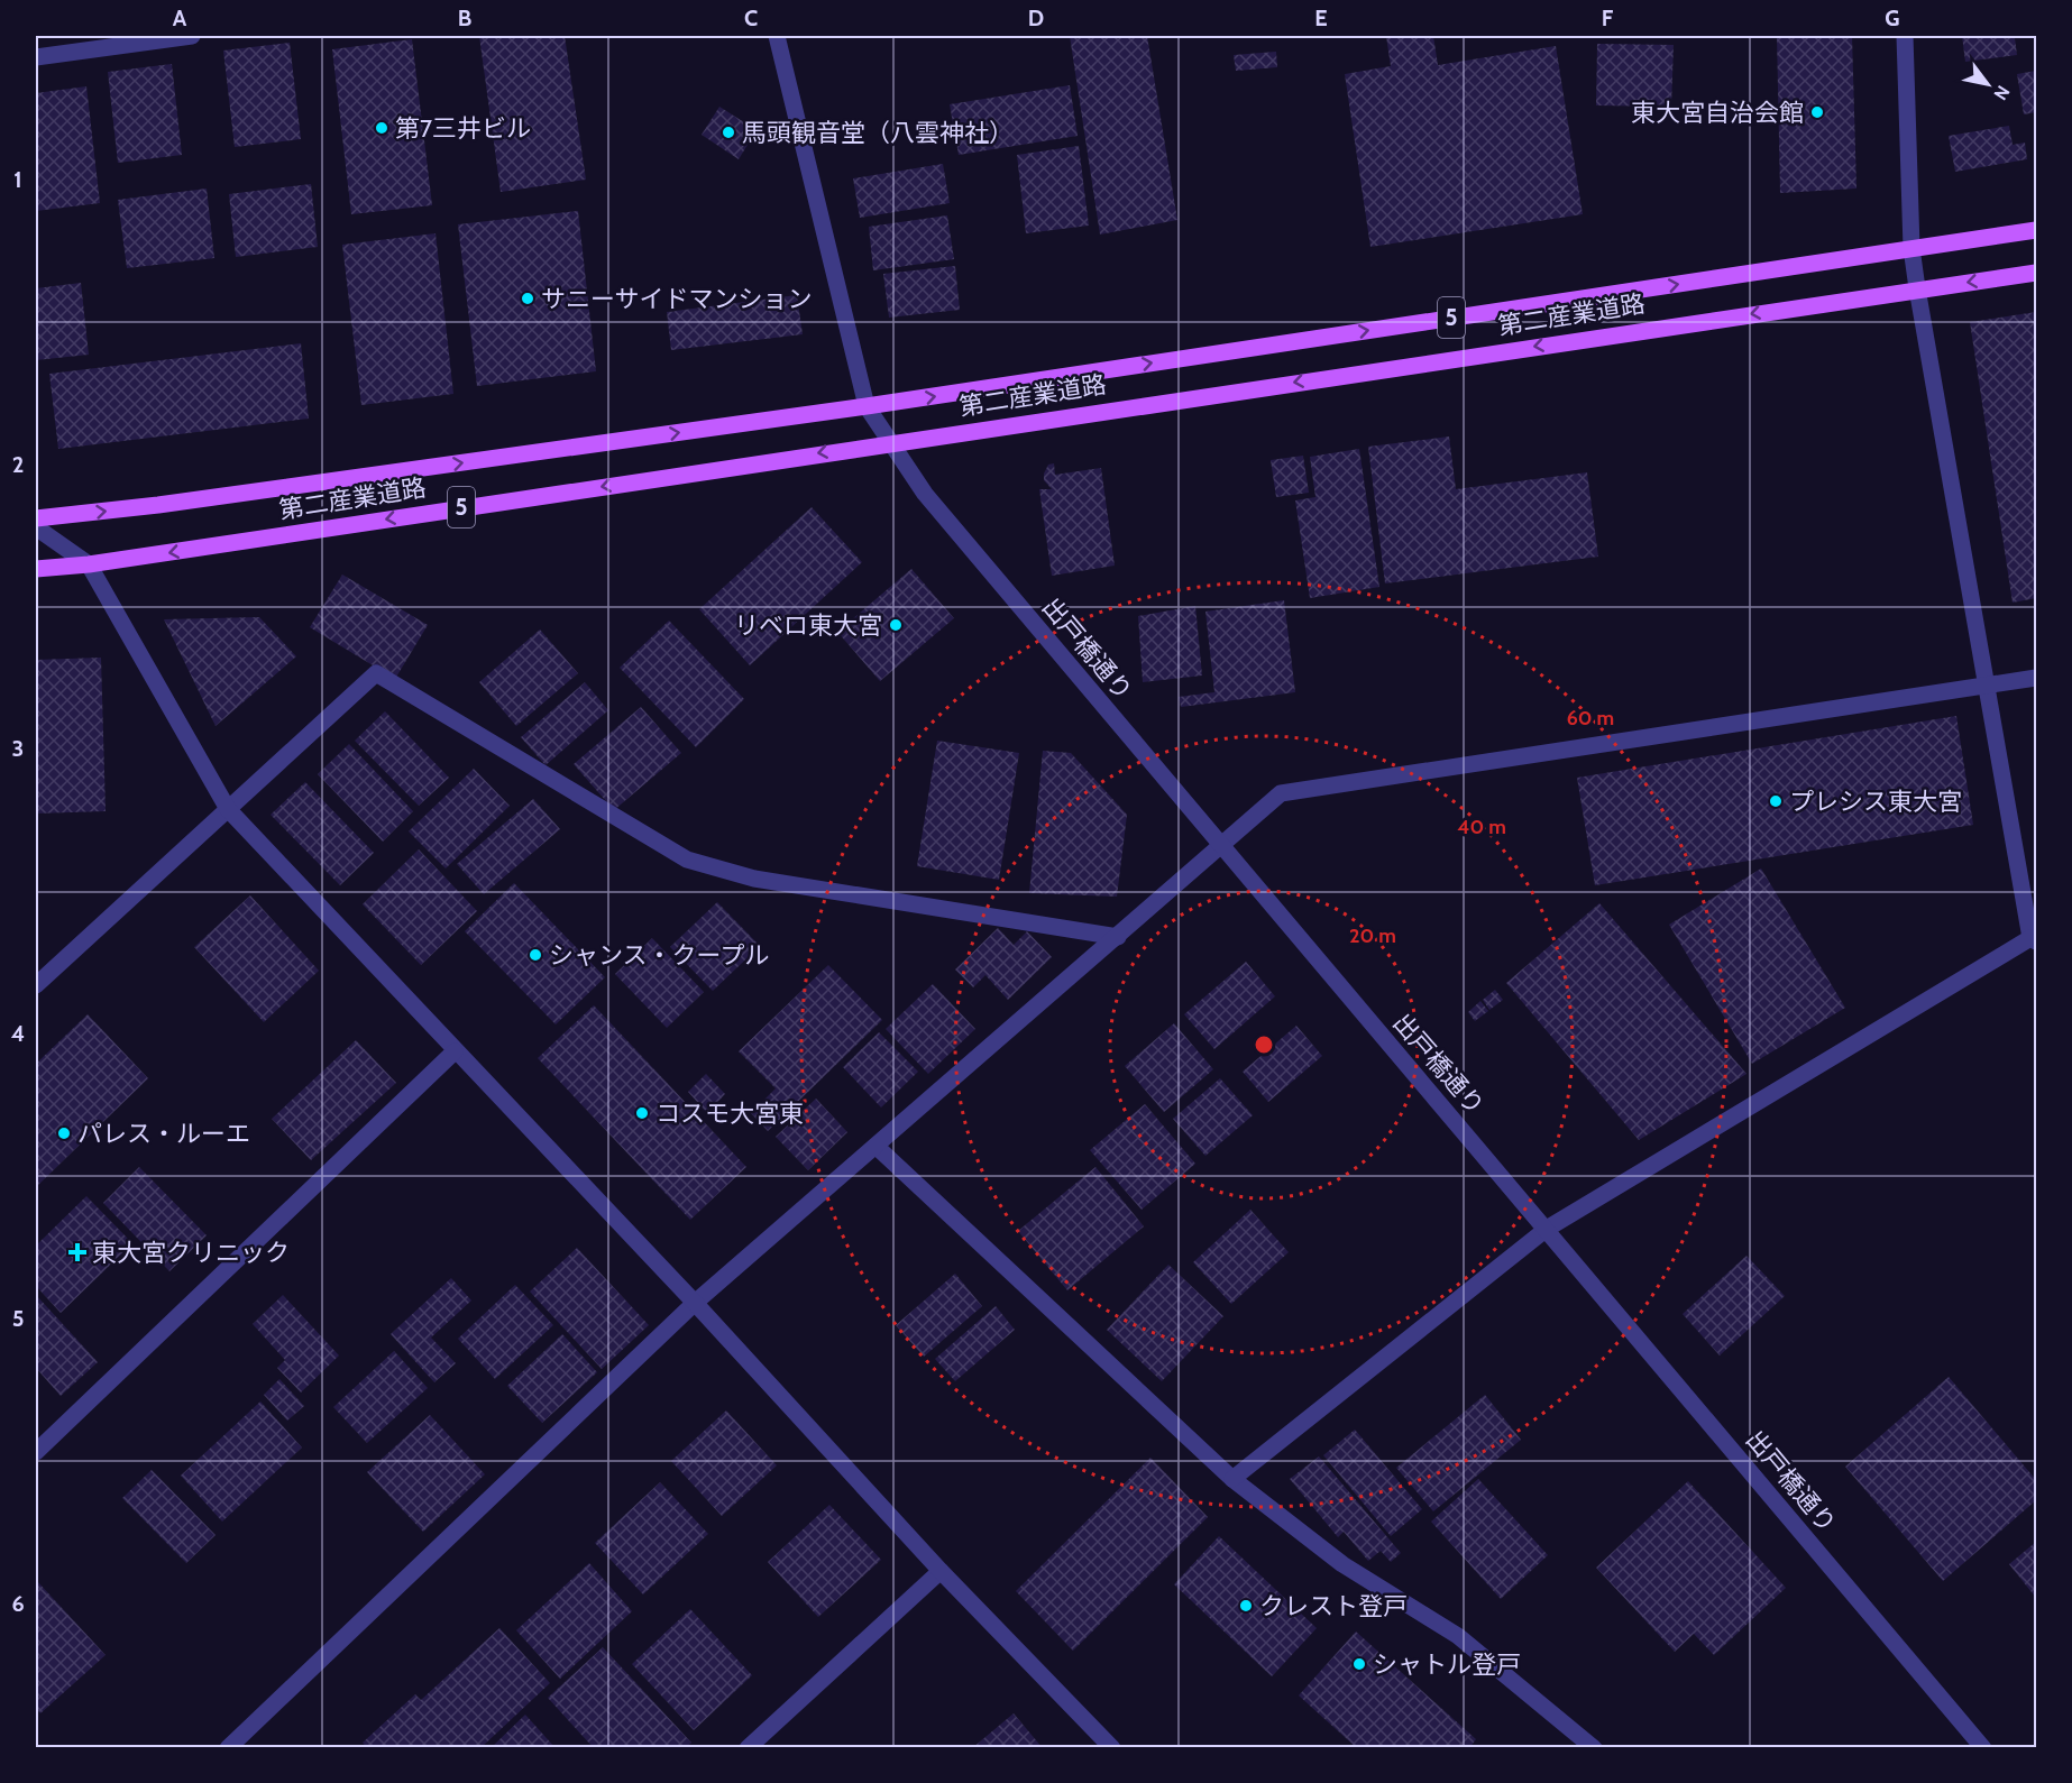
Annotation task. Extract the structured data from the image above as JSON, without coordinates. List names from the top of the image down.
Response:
{
  "streets": {
    "main road": ["第二産業道路", "5"],
    "street": ["出戸橋通り"]
  },
  "crossings": [
    ["第二産業道路", "出戸橋通り"]
  ],
  "places": {
    "other": [
      "東大宮自治会館",
      "第7三井ビル",
      "馬頭観音堂（八雲神社）",
      "サニーサイドマンション",
      "リベロ東大宮",
      "プレシス東大宮",
      "シャンス・クープル",
      "コスモ大宮東",
      "パレス・ルーエ",
      "クレスト登戸",
      "シャトル登戸"
    ],
    "health": ["東大宮クリニック"]
  },
  "north": "bottom right",
  "grid": {
    "columns": [
      "A",
      "B",
      "C",
      "D",
      "E",
      "F",
      "G"
    ],
    "rows": [
      "1",
      "2",
      "3",
      "4",
      "5",
      "6"
    ]
  },
  "rings": ["60 m", "40 m", "20 m"]
}
